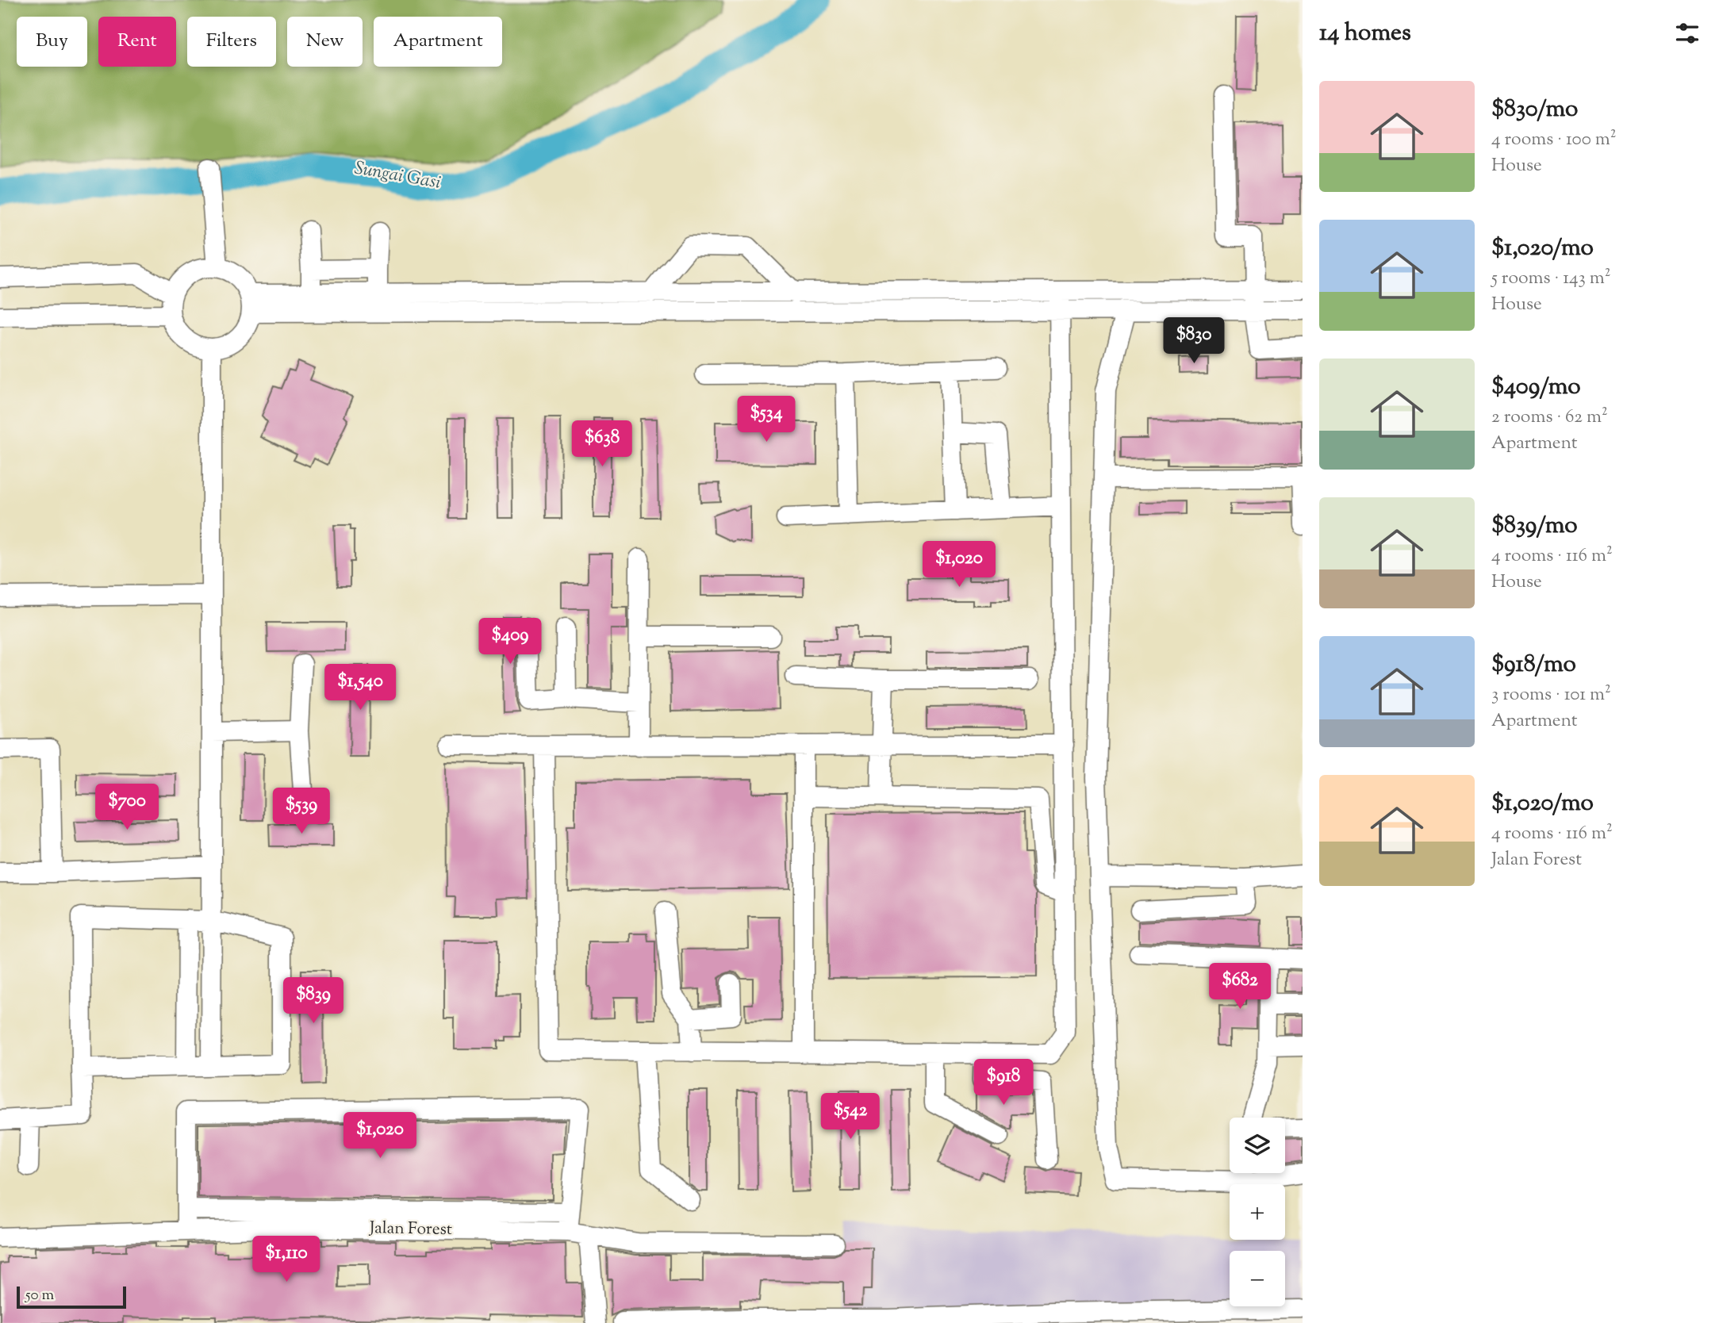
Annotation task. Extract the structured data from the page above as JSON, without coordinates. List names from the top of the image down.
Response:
{
  "streets": {
    "street": ["Jalan Forest"]
  },
  "water": ["Sungai Gasi"],
  "scale_bar": "50 m",
  "page": {
    "heading": "14 homes",
    "chip": [
      "Buy",
      "Rent",
      "Filters",
      "New",
      "Apartment"
    ],
    "list": [
      {
        "name": "$830/mo",
        "note": "4 rooms · 100 m² · House"
      },
      {
        "name": "$1,020/mo",
        "note": "5 rooms · 143 m² · House"
      },
      {
        "name": "$409/mo",
        "note": "2 rooms · 62 m² · Apartment"
      },
      {
        "name": "$839/mo",
        "note": "4 rooms · 116 m² · House"
      },
      {
        "name": "$918/mo",
        "note": "3 rooms · 101 m² · Apartment"
      },
      {
        "name": "$1,020/mo",
        "note": "4 rooms · 116 m² · Jalan Forest"
      }
    ],
    "price": [
      "$830",
      "$534",
      "$638",
      "$1,020",
      "$409",
      "$1,540",
      "$700",
      "$539",
      "$682",
      "$839",
      "$918",
      "$542",
      "$1,020",
      "$1,110"
    ],
    "map_buttons": ["+", "−"],
    "scale": "50 m"
  }
}
